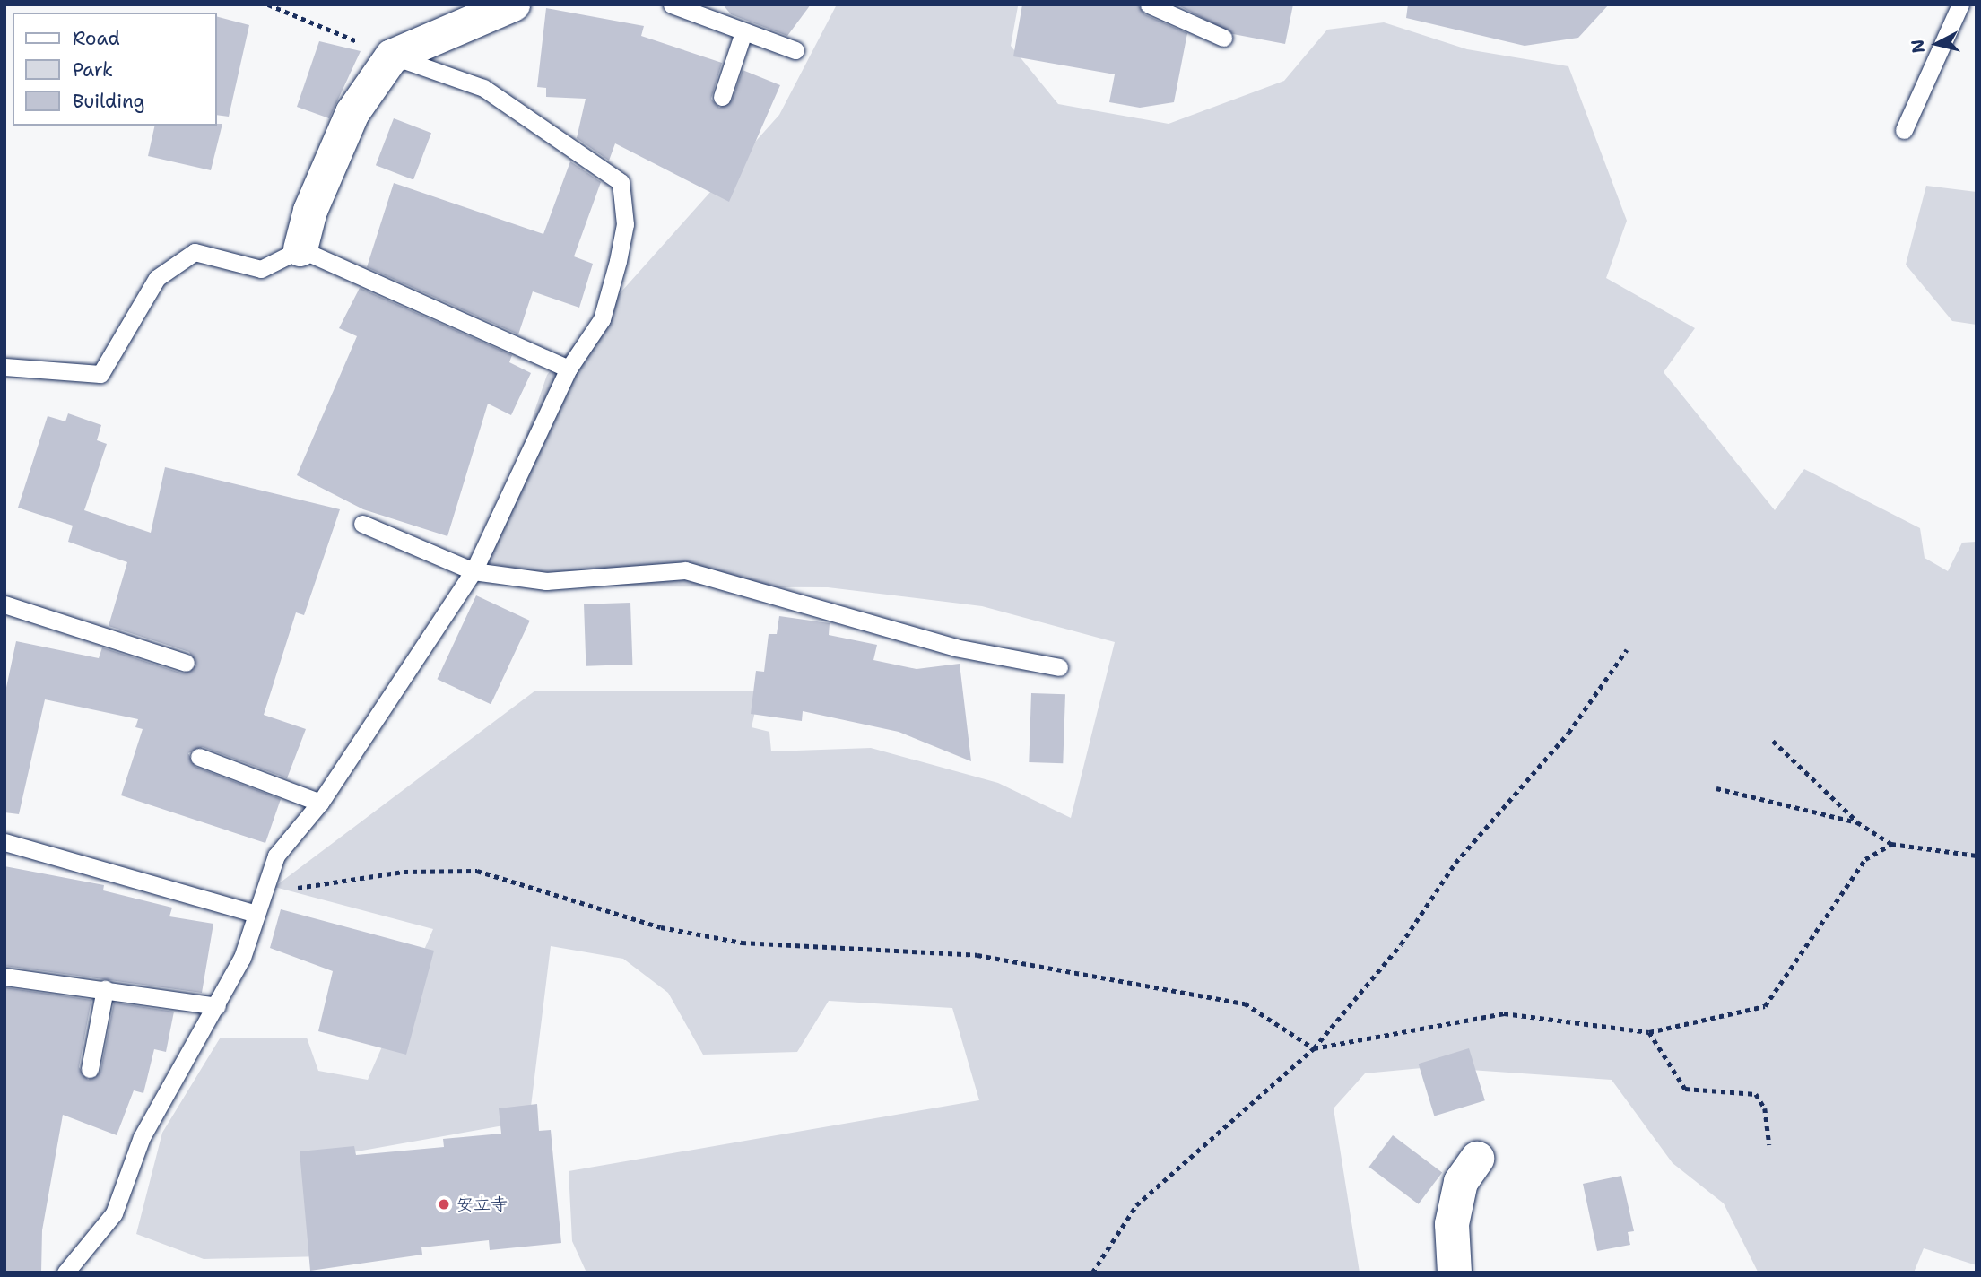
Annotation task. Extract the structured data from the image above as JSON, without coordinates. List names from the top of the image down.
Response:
{
  "places": ["安立寺"],
  "legend": ["Road", "Park", "Building"],
  "north": "left"
}
